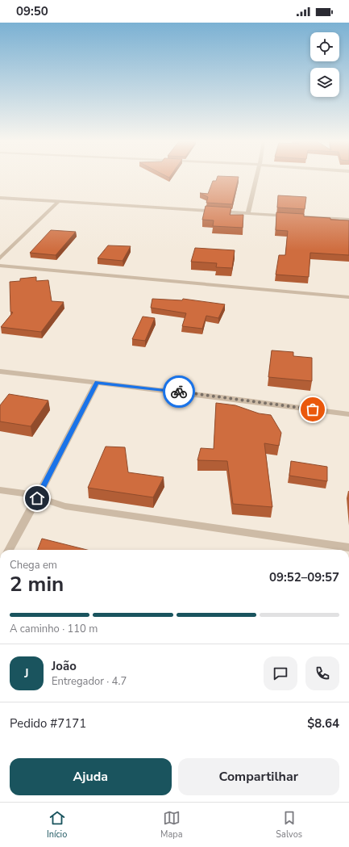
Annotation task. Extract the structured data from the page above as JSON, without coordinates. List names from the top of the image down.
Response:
{
  "page": {
    "status": "09:50",
    "heading": ["2 min", "Chega em", "09:52–09:57"],
    "panel": [
      "João",
      "Entregador · 4.7",
      "Pedido #7171",
      "$8.64"
    ],
    "bar": "A caminho · 110 m",
    "round": "J",
    "buttons": ["Ajuda", "Compartilhar"],
    "tabs": ["Início", "Mapa", "Salvos"]
  }
}
